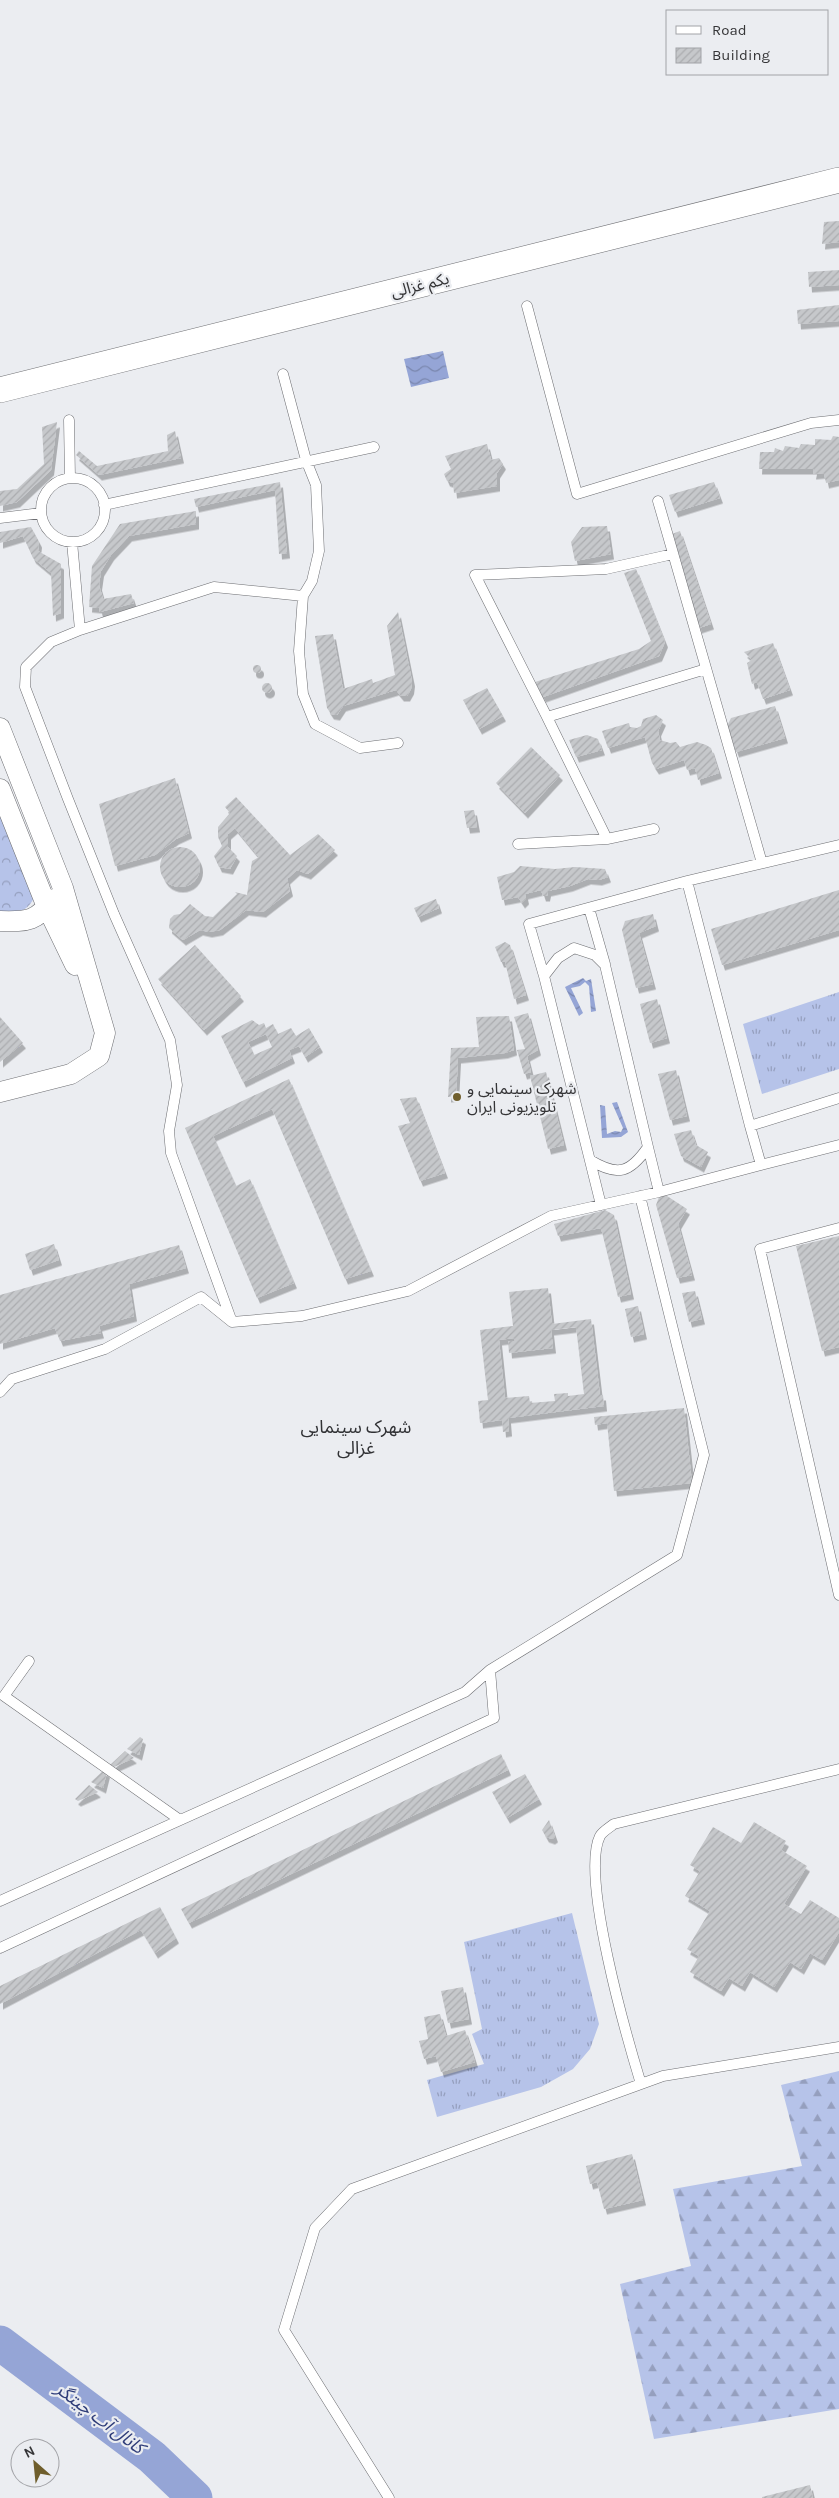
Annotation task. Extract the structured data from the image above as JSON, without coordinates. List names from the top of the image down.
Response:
{
  "streets": {
    "street": ["یکم غزالی"]
  },
  "districts": ["شهرک سینمایی غزالی"],
  "water": ["کانال آب چیتگر"],
  "places": ["شهرک سینمایی و تلویزیونی ایران"],
  "legend": ["Road", "Building"],
  "north": "top left"
}
